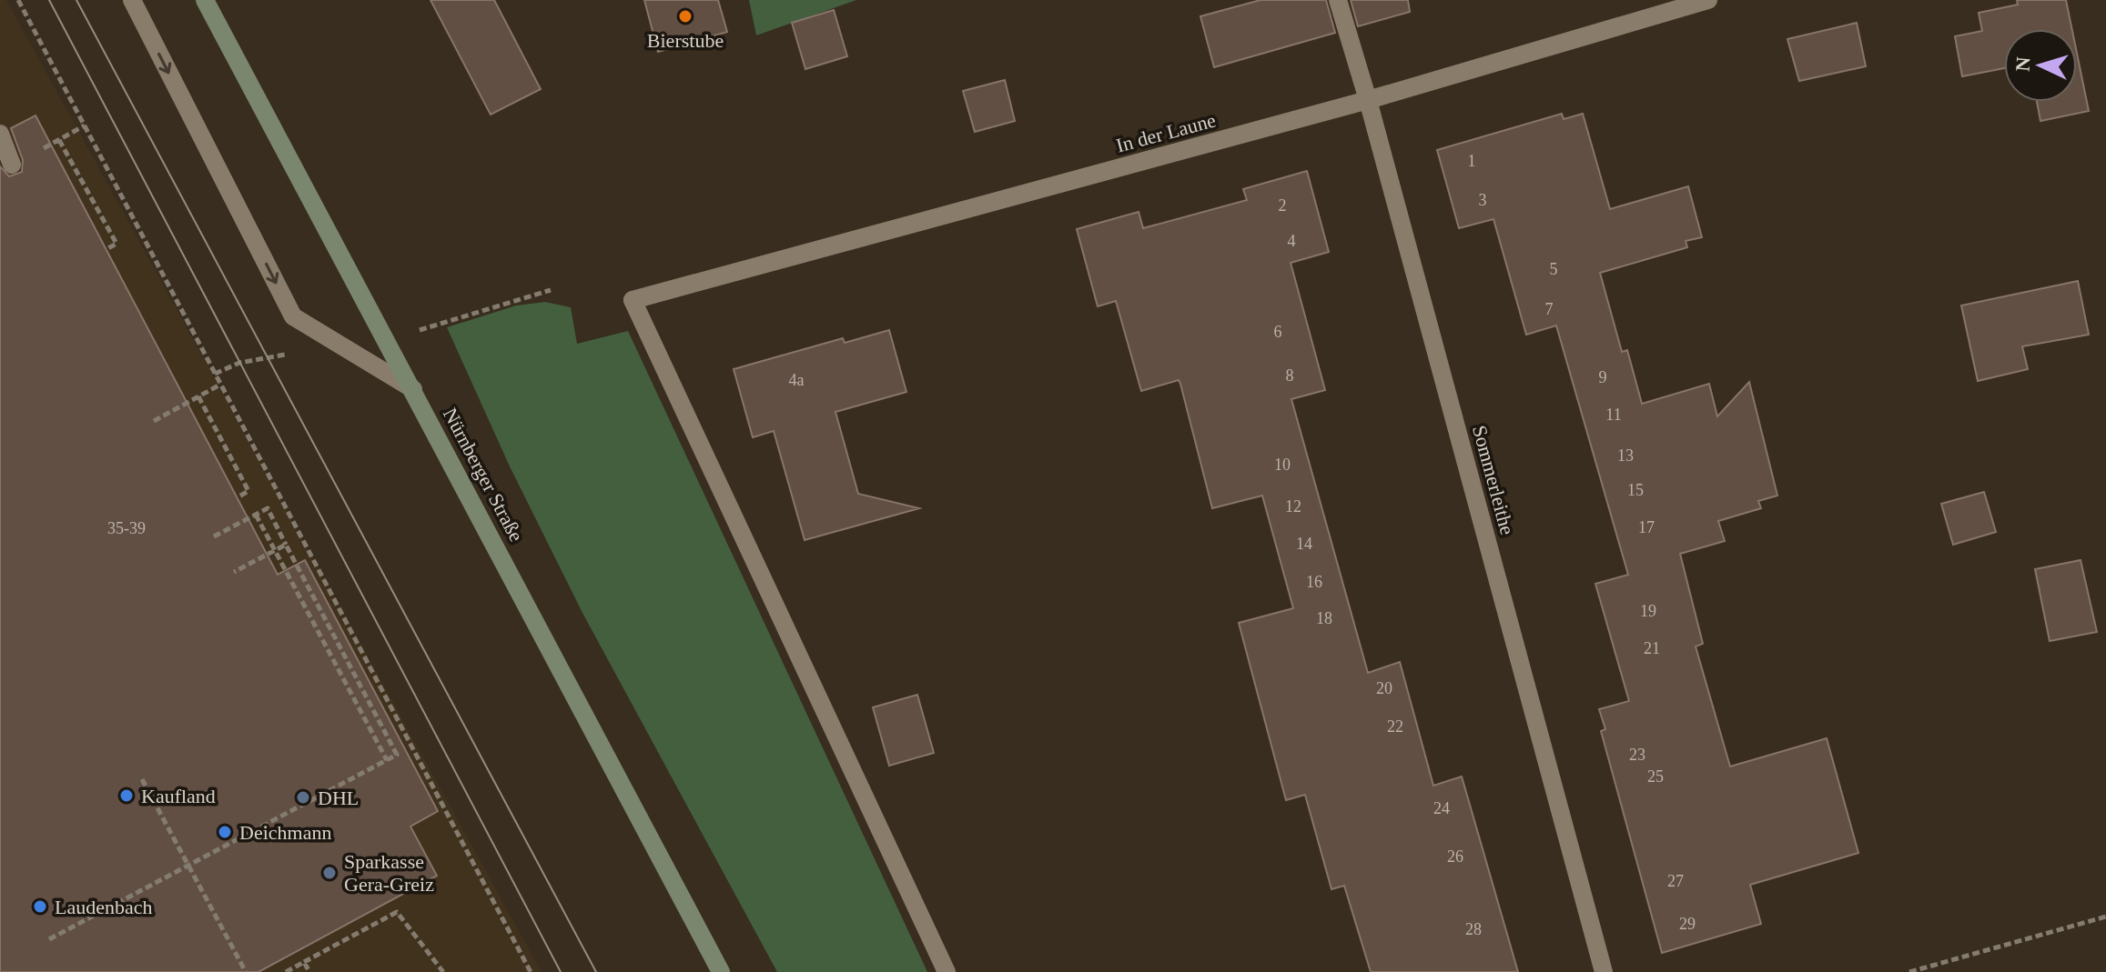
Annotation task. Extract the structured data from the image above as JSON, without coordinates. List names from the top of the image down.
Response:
{
  "streets": {
    "main road": ["Nürnberger Straße"],
    "street": ["In der Laune", "Sommerleithe"]
  },
  "crossings": [
    ["In der Laune", "Sommerleithe"]
  ],
  "places": [
    "Bierstube",
    "Kaufland",
    "DHL",
    "Deichmann",
    "Sparkasse Gera-Greiz",
    "Laudenbach"
  ],
  "house_numbers": [
    "1",
    "3",
    "2",
    "4",
    "5",
    "7",
    "6",
    "8",
    "9",
    "4a",
    "11",
    "13",
    "10",
    "15",
    "12",
    "17",
    "35-39",
    "14",
    "16",
    "19",
    "18",
    "21",
    "20",
    "22",
    "23",
    "25",
    "24",
    "26",
    "27",
    "29",
    "28"
  ],
  "north": "left"
}
